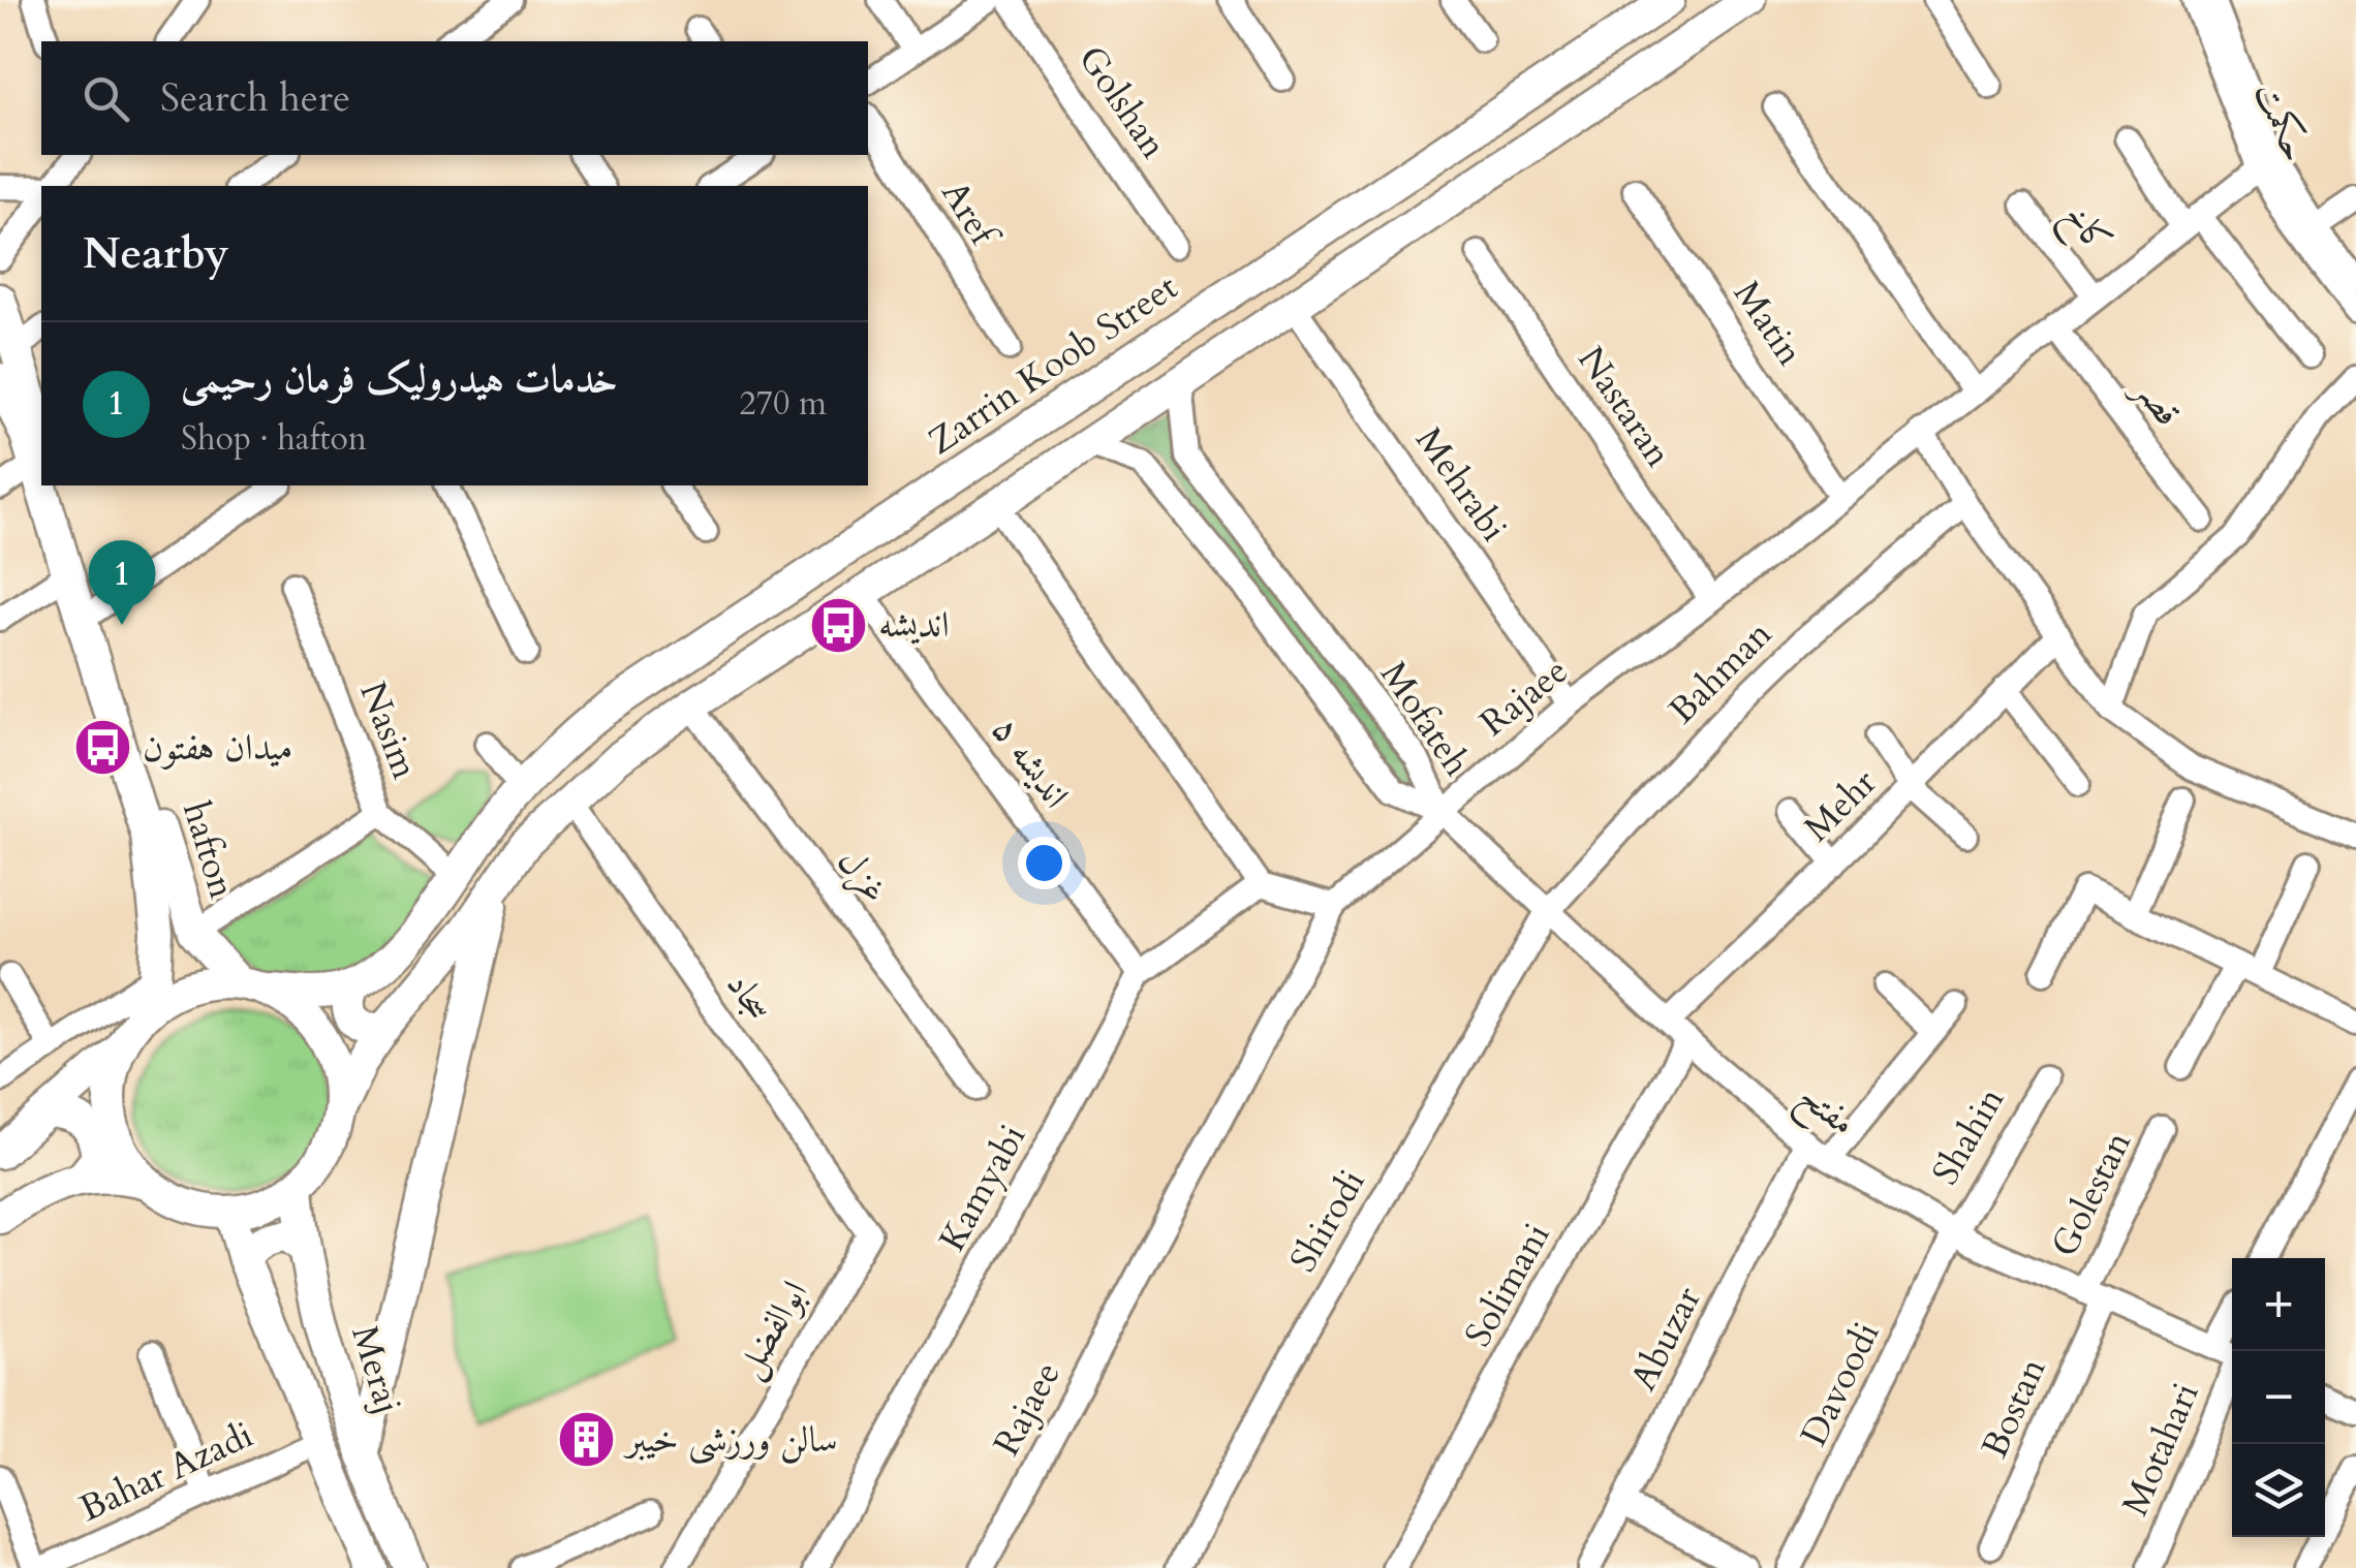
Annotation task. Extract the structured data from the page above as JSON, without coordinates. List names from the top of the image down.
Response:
{
  "streets": {
    "main road": ["Zarrin Koob Street", "hafton", "Meraj"],
    "street": [
      "Golshan",
      "حکمت",
      "Aref",
      "کاخ",
      "Matin",
      "قصر",
      "Nastaran",
      "Mehrabi",
      "Bahman",
      "Rajaee",
      "Mofateh",
      "Nasim",
      "اندیشه ۵",
      "Mehr",
      "غزل",
      "سجاد",
      "مفتح",
      "Shahin",
      "Kamyabi",
      "Golestan",
      "Shirodi",
      "Solimani",
      "ابوالفضل",
      "Abuzar",
      "Davoodi",
      "Bostan",
      "Motahari",
      "Bahar Azadi"
    ]
  },
  "crossings": [
    ["حکمت", "Rajaee"],
    ["کاخ", "Rajaee"],
    ["Matin", "Rajaee"],
    ["Zarrin Koob Street", "Nasim"],
    ["Zarrin Koob Street", "hafton"],
    ["Zarrin Koob Street", "Meraj"],
    ["قصر", "Rajaee"],
    ["Nastaran", "Rajaee"],
    ["Mehrabi", "Rajaee"],
    ["Bahman", "مفتح"],
    ["Bahman", "Shirodi"],
    ["Rajaee", "Mofateh"],
    ["Rajaee", "مفتح"],
    ["Mofateh", "مفتح"],
    ["اندیشه ۵", "Kamyabi"],
    ["Mehr", "مفتح"],
    ["hafton", "Meraj"],
    ["سجاد", "ابوالفضل"],
    ["مفتح", "Shahin"],
    ["مفتح", "Golestan"],
    ["مفتح", "Shirodi"],
    ["مفتح", "Solimani"],
    ["مفتح", "Abuzar"],
    ["مفتح", "Davoodi"],
    ["مفتح", "Bostan"],
    ["مفتح", "Motahari"],
    ["Shahin", "Davoodi"],
    ["Golestan", "Bostan"],
    ["Meraj", "Bahar Azadi"]
  ],
  "places": {
    "bus stop": ["اندیشه", "میدان هفتون"],
    "building": ["سالن ورزشی خیبر"]
  },
  "page": {
    "search": "Search here",
    "heading": "Nearby",
    "list": [
      {
        "mark": "1",
        "name": "خدمات هیدرولیک فرمان رحیمی",
        "note": "Shop · hafton",
        "value": "270 m"
      }
    ],
    "pins": "1",
    "map_buttons": ["+", "−"]
  }
}
